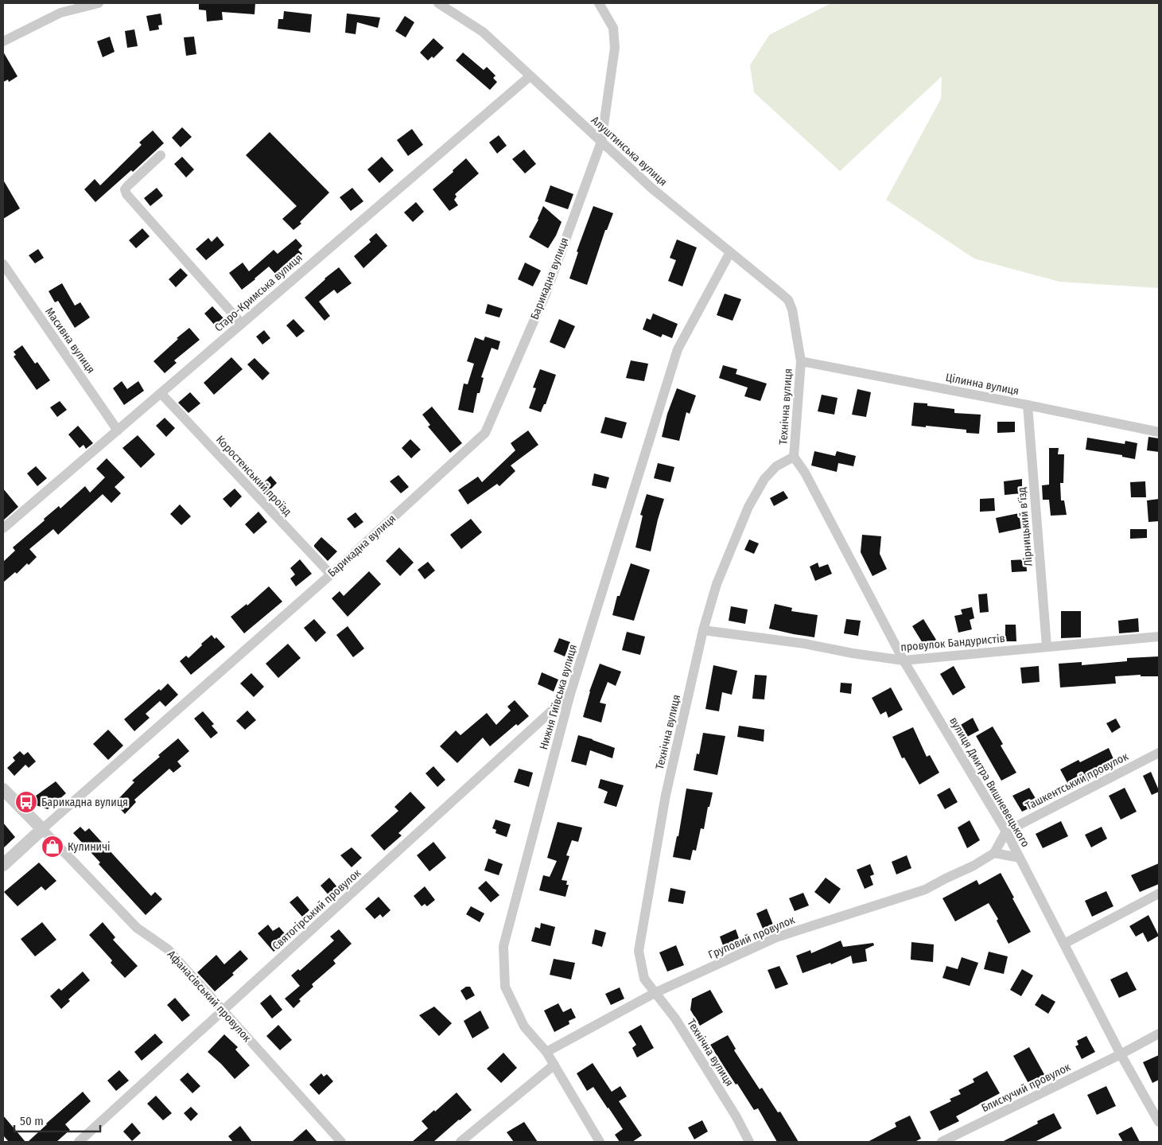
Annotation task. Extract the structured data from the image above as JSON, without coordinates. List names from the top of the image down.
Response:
{
  "streets": {
    "street": [
      "Алуштинська вулиця",
      "Барикадна вулиця",
      "Старо-Кримська вулиця",
      "Масивна вулиця",
      "Цілинна вулиця",
      "Технічна вулиця",
      "Коростенський проїзд",
      "Лірницький в'їзд",
      "провулок Бандуристів",
      "Нижня Гиївська вулиця",
      "Ташкентський провулок",
      "вулиця Дмитра Вишневецького",
      "Святогірський провулок",
      "Груповий провулок",
      "Афанасівський провулок",
      "Блискучий провулок"
    ]
  },
  "crossings": [
    ["Алуштинська вулиця", "Барикадна вулиця"],
    ["Алуштинська вулиця", "Старо-Кримська вулиця"],
    ["Алуштинська вулиця", "Технічна вулиця"],
    ["Алуштинська вулиця", "Нижня Гиївська вулиця"],
    ["Барикадна вулиця", "Коростенський проїзд"],
    ["Барикадна вулиця", "Афанасівський провулок"],
    ["Старо-Кримська вулиця", "Масивна вулиця"],
    ["Старо-Кримська вулиця", "Коростенський проїзд"],
    ["Цілинна вулиця", "Технічна вулиця"],
    ["Цілинна вулиця", "Лірницький в'їзд"],
    ["Технічна вулиця", "провулок Бандуристів"],
    ["Технічна вулиця", "вулиця Дмитра Вишневецького"],
    ["Технічна вулиця", "Груповий провулок"],
    ["Лірницький в'їзд", "провулок Бандуристів"],
    ["провулок Бандуристів", "вулиця Дмитра Вишневецького"],
    ["Нижня Гиївська вулиця", "Святогірський провулок"],
    ["Нижня Гиївська вулиця", "Груповий провулок"],
    ["Ташкентський провулок", "вулиця Дмитра Вишневецького"],
    ["Ташкентський провулок", "Груповий провулок"],
    ["вулиця Дмитра Вишневецького", "Груповий провулок"],
    ["вулиця Дмитра Вишневецького", "Блискучий провулок"],
    ["Святогірський провулок", "Афанасівський провулок"]
  ],
  "places": {
    "bus stop": ["Барикадна вулиця"],
    "shop": ["Кулиничі"]
  },
  "scale_bar": "50 m"
}
